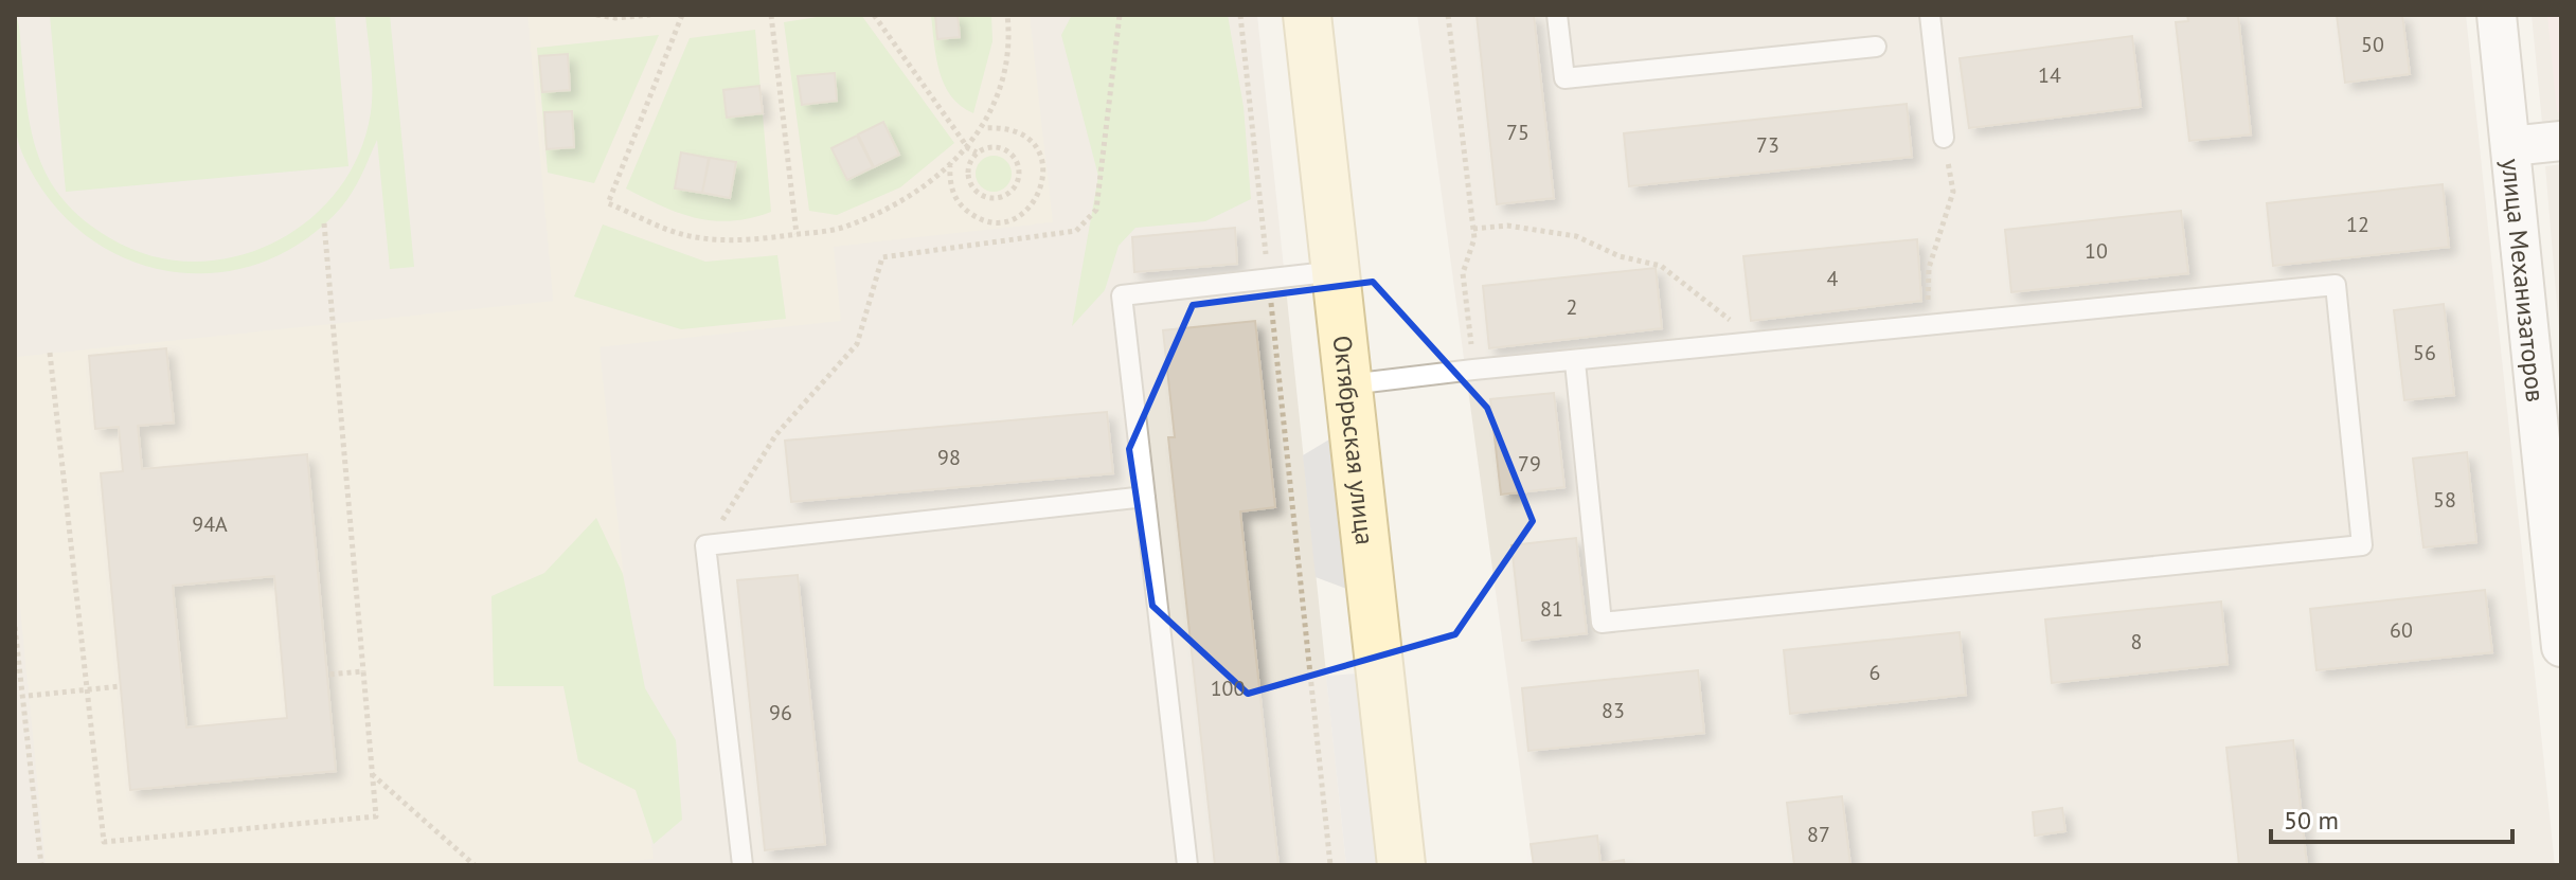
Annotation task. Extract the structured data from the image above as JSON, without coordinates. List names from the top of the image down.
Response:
{
  "streets": {
    "main road": ["Октябрьская улица"],
    "street": ["улица Механизаторов"]
  },
  "house_numbers": [
    "50",
    "14",
    "75",
    "73",
    "12",
    "10",
    "4",
    "2",
    "56",
    "98",
    "79",
    "58",
    "94А",
    "81",
    "60",
    "8",
    "6",
    "100",
    "83",
    "96",
    "87"
  ],
  "scale_bar": "50 m"
}
